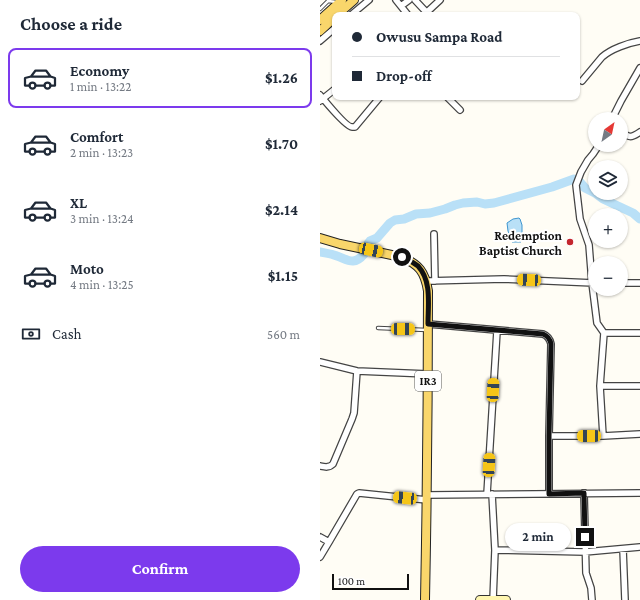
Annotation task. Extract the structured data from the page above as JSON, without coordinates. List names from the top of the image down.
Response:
{
  "streets": {
    "main road": ["IR3"]
  },
  "places": ["Redemption Baptist Church"],
  "scale_bar": "100 m",
  "north": "top right",
  "page": {
    "heading": "Choose a ride",
    "banner": ["Owusu Sampa Road", "Drop-off"],
    "list": [
      {
        "name": "Economy",
        "note": "1 min · 13:22",
        "value": "$1.26"
      },
      {
        "name": "Comfort",
        "note": "2 min · 13:23",
        "value": "$1.70"
      },
      {
        "name": "XL",
        "note": "3 min · 13:24",
        "value": "$2.14"
      },
      {
        "name": "Moto",
        "note": "4 min · 13:25",
        "value": "$1.15"
      }
    ],
    "map_buttons": ["+", "−"],
    "pay": ["Cash", "560 m"],
    "bubble": "2 min",
    "buttons": "Confirm",
    "scale": "100 m"
  }
}
